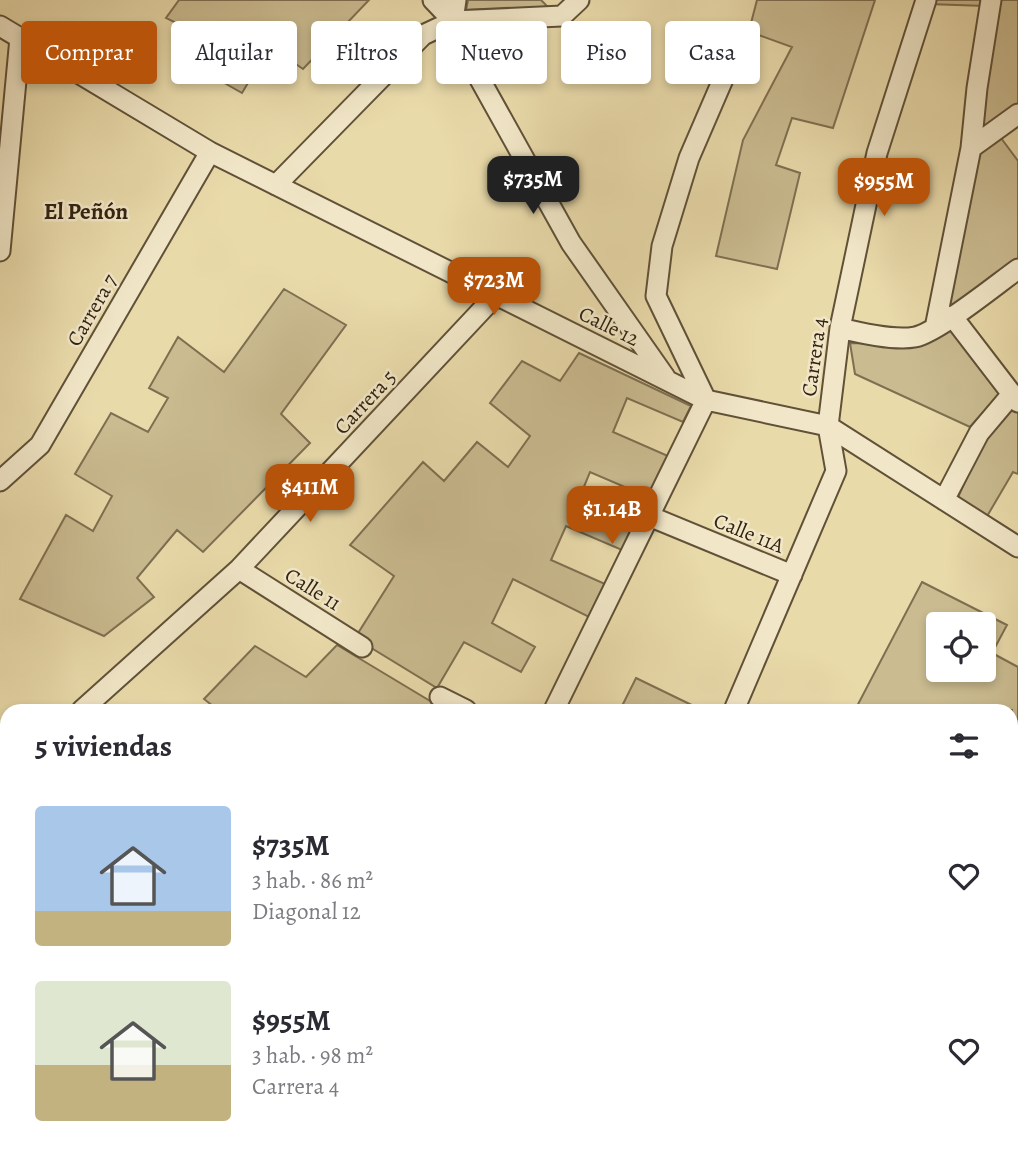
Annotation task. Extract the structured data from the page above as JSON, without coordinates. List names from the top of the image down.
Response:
{
  "streets": {
    "street": [
      "Carrera 7",
      "Calle 12",
      "Carrera 4",
      "Carrera 5",
      "Calle 11A",
      "Calle 11"
    ]
  },
  "crossings": [
    ["Carrera 7", "Calle 12"],
    ["Calle 12", "Carrera 4"],
    ["Calle 12", "Carrera 5"],
    ["Carrera 4", "Calle 11A"],
    ["Carrera 5", "Calle 11"]
  ],
  "districts": ["El Peñón"],
  "page": {
    "chip": [
      "Comprar",
      "Alquilar",
      "Filtros",
      "Nuevo",
      "Piso",
      "Casa"
    ],
    "price": [
      "$735M",
      "$955M",
      "$723M",
      "$411M",
      "$1.14B"
    ],
    "heading": "5 viviendas",
    "list": [
      {
        "name": "$735M",
        "note": "3 hab. · 86 m² · Diagonal 12"
      },
      {
        "name": "$955M",
        "note": "3 hab. · 98 m² · Carrera 4"
      }
    ]
  }
}
